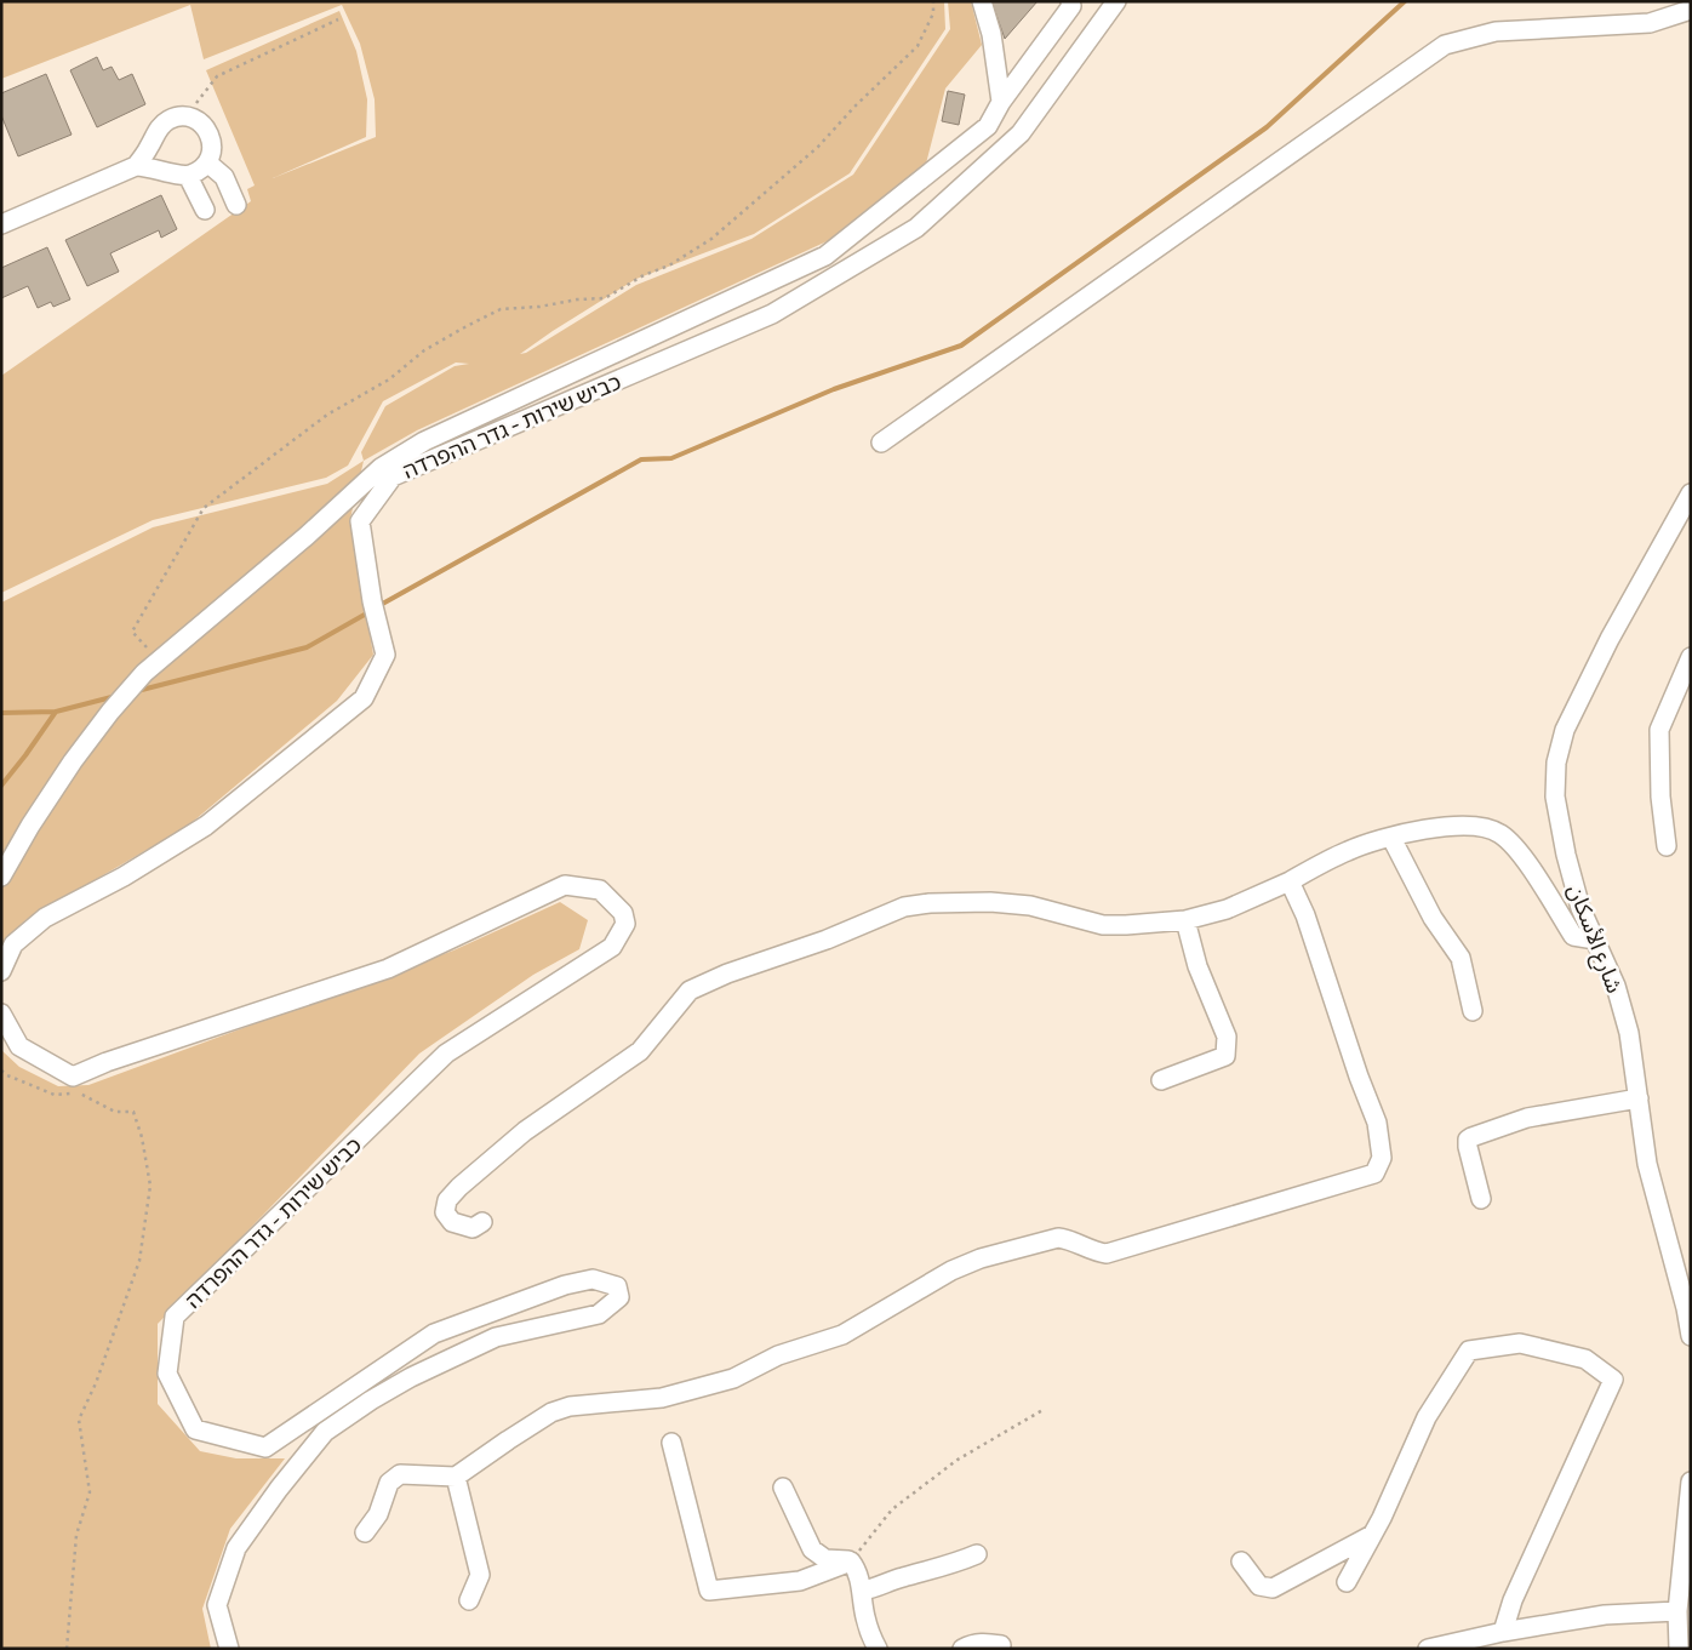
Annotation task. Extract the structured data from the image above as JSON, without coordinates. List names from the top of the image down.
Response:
{
  "streets": {
    "street": ["כביש שירות - גדר ההפרדה", "شارع الأسكان"]
  }
}
